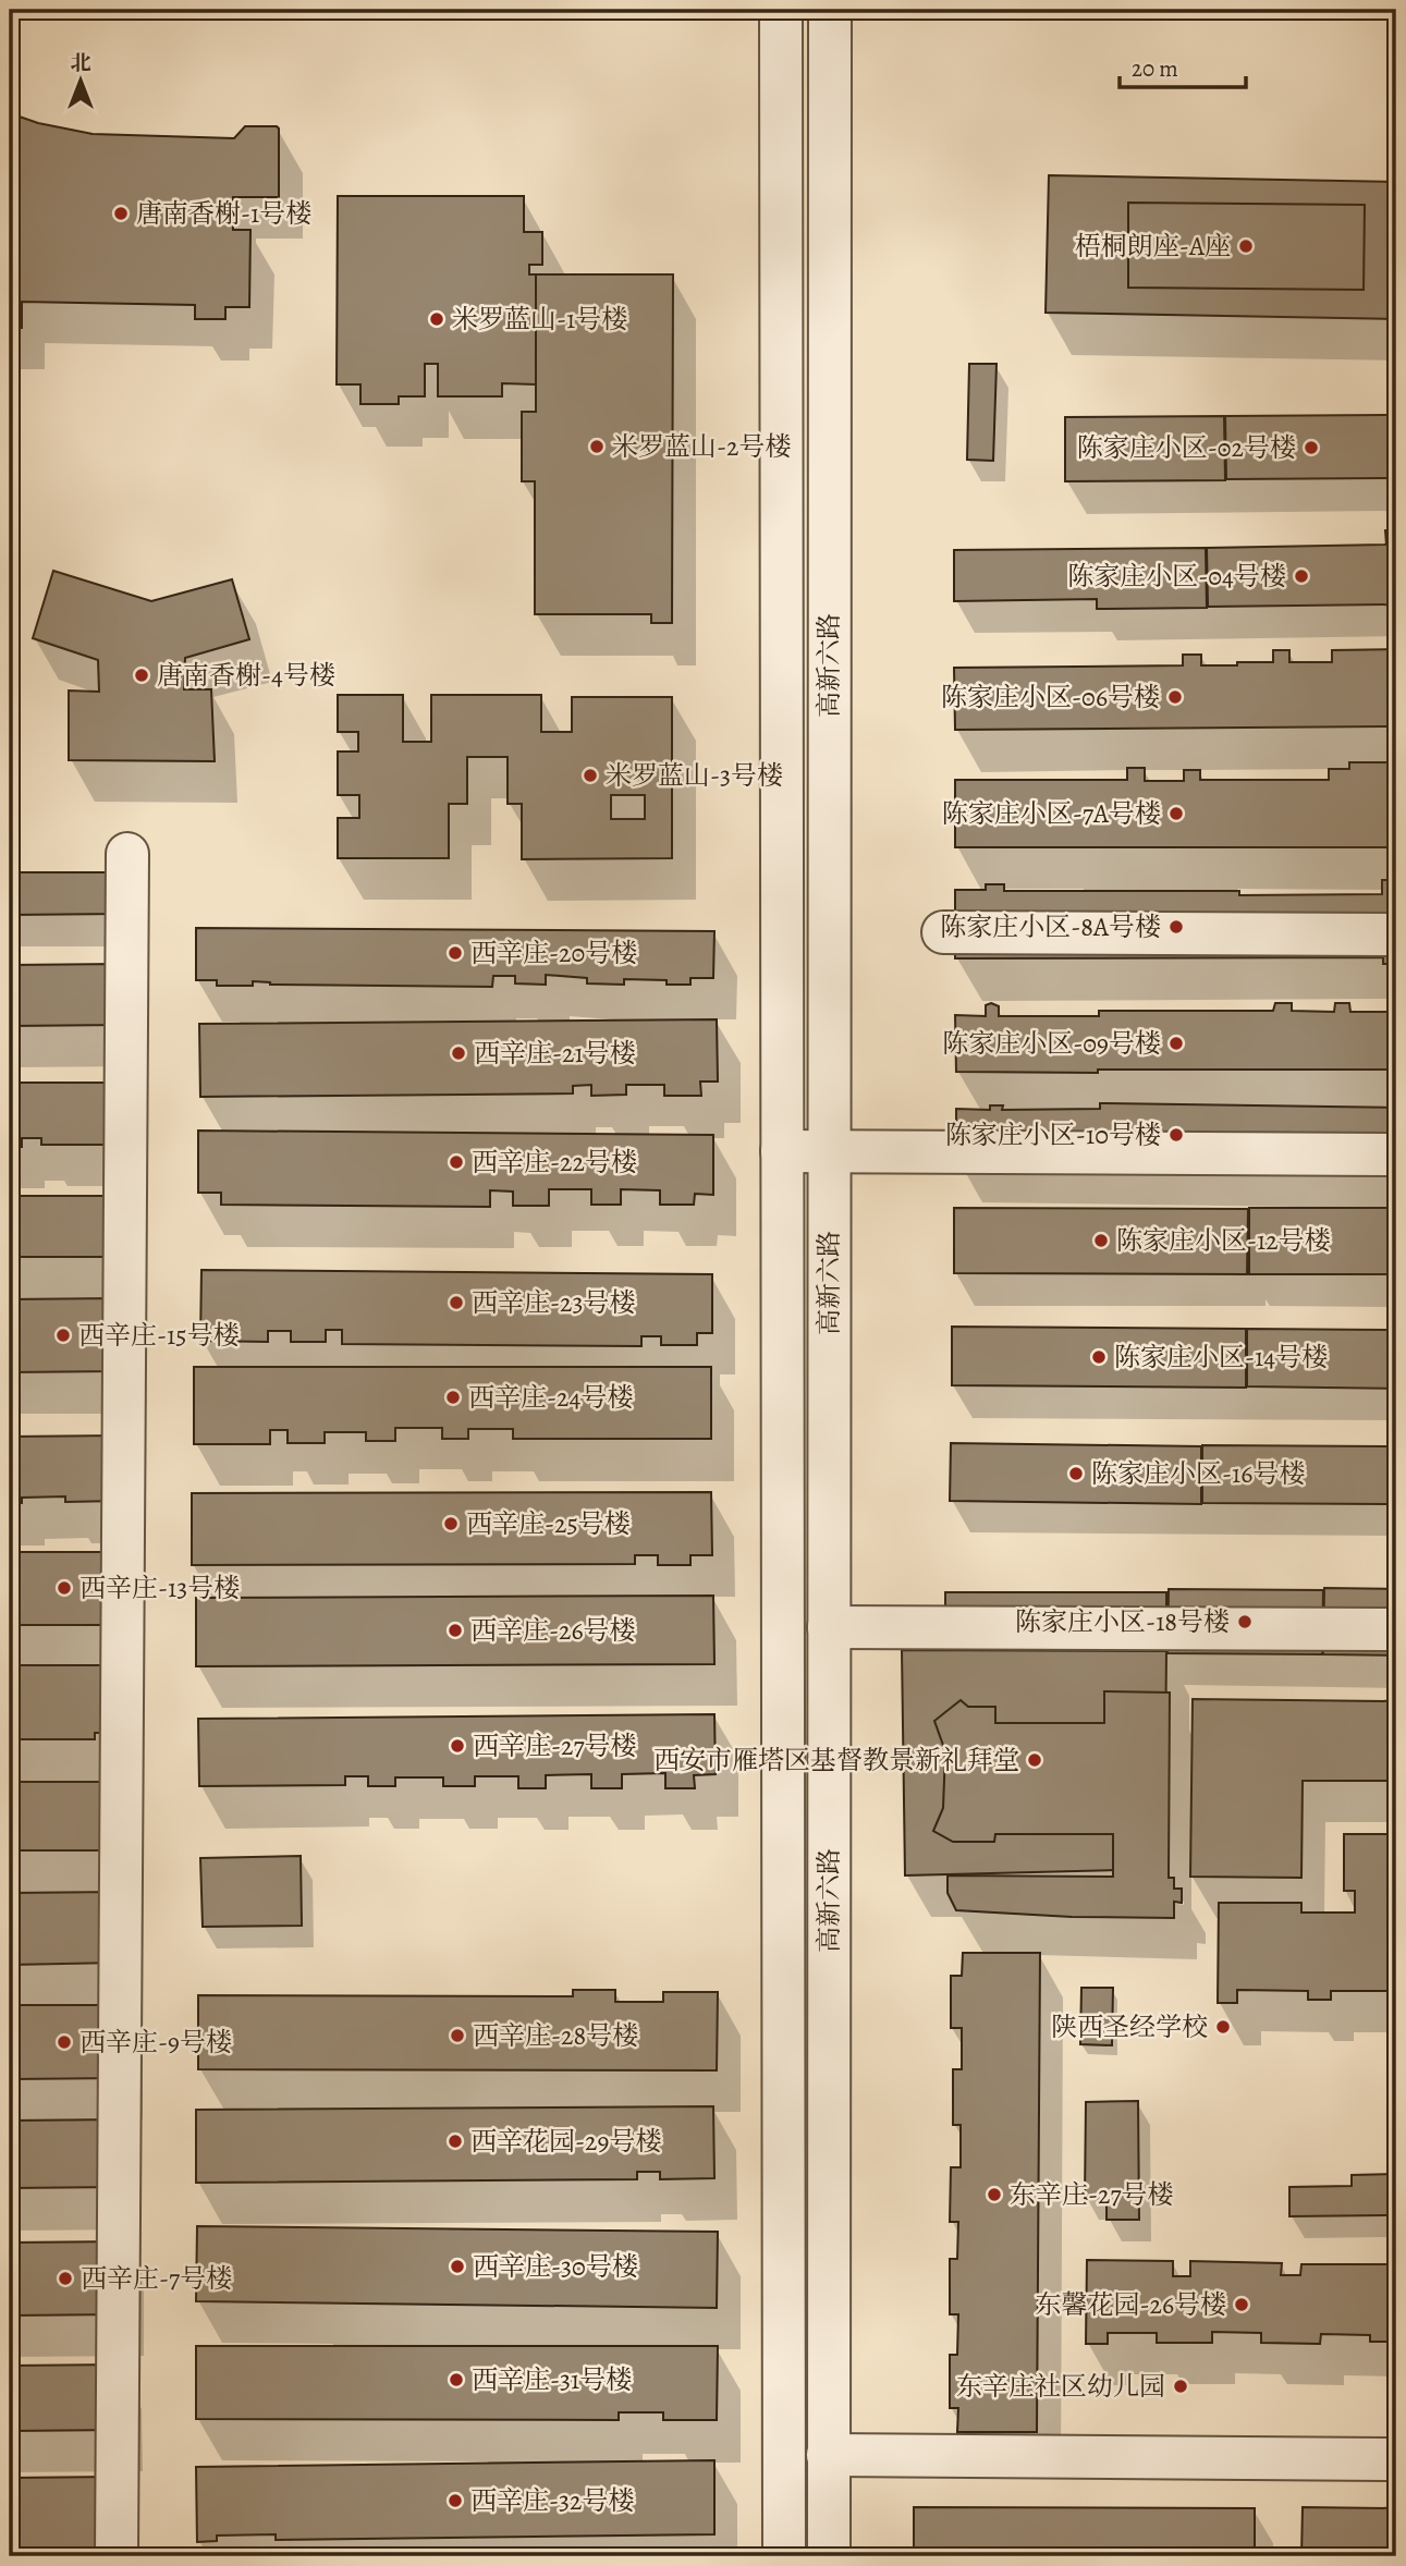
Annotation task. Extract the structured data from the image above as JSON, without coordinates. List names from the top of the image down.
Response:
{
  "streets": {
    "street": ["高新六路"]
  },
  "places": [
    "唐南香榭-1号楼",
    "梧桐朗座-A座",
    "米罗蓝山-1号楼",
    "米罗蓝山-2号楼",
    "陈家庄小区-02号楼",
    "陈家庄小区-04号楼",
    "唐南香榭-4号楼",
    "陈家庄小区-06号楼",
    "米罗蓝山-3号楼",
    "陈家庄小区-7A号楼",
    "陈家庄小区-8A号楼",
    "西辛庄-20号楼",
    "陈家庄小区-09号楼",
    "西辛庄-21号楼",
    "陈家庄小区-10号楼",
    "西辛庄-22号楼",
    "陈家庄小区-12号楼",
    "西辛庄-23号楼",
    "西辛庄-15号楼",
    "陈家庄小区-14号楼",
    "西辛庄-24号楼",
    "陈家庄小区-16号楼",
    "西辛庄-25号楼",
    "西辛庄-13号楼",
    "陈家庄小区-18号楼",
    "西辛庄-26号楼",
    "西辛庄-27号楼",
    "西安市雁塔区基督教景新礼拜堂",
    "陕西圣经学校",
    "西辛庄-28号楼",
    "西辛庄-9号楼",
    "西辛花园-29号楼",
    "东辛庄-27号楼",
    "西辛庄-30号楼",
    "西辛庄-7号楼",
    "东馨花园-26号楼",
    "西辛庄-31号楼",
    "东辛庄社区幼儿园",
    "西辛庄-32号楼"
  ],
  "scale_bar": "20 m",
  "north": "top"
}
